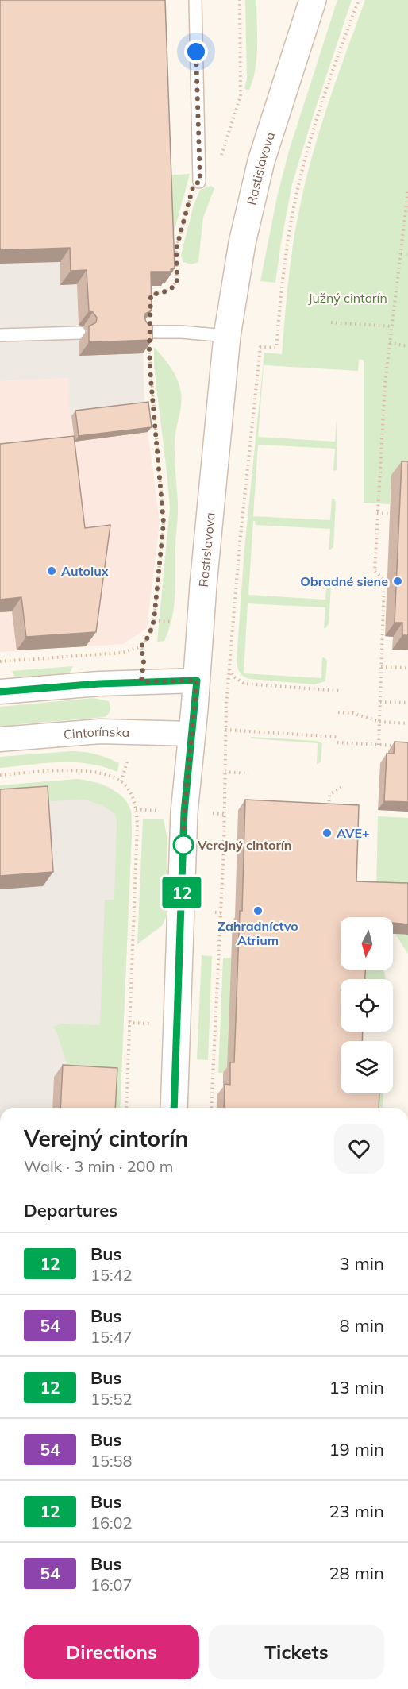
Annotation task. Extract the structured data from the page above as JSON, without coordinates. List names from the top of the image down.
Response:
{
  "streets": {
    "street": ["Rastislavova", "Cintorínska"]
  },
  "crossings": [
    ["Rastislavova", "Cintorínska"]
  ],
  "parks": ["Južný cintorín"],
  "places": [
    "Autolux",
    "Obradné siene",
    "AVE+",
    "Verejný cintorín",
    "Zahradníctvo Atrium"
  ],
  "lines": ["bus line 12"],
  "north": "bottom",
  "page": {
    "on_map": "12",
    "heading": [
      ["Verejný cintorín", "Walk · 3 min · 200 m"],
      "Departures"
    ],
    "list": [
      {
        "mark": "12",
        "name": "Bus",
        "note": "15:42",
        "value": "3 min"
      },
      {
        "mark": "54",
        "name": "Bus",
        "note": "15:47",
        "value": "8 min"
      },
      {
        "mark": "12",
        "name": "Bus",
        "note": "15:52",
        "value": "13 min"
      },
      {
        "mark": "54",
        "name": "Bus",
        "note": "15:58",
        "value": "19 min"
      },
      {
        "mark": "12",
        "name": "Bus",
        "note": "16:02",
        "value": "23 min"
      },
      {
        "mark": "54",
        "name": "Bus",
        "note": "16:07",
        "value": "28 min"
      }
    ],
    "buttons": ["Directions", "Tickets"]
  }
}
